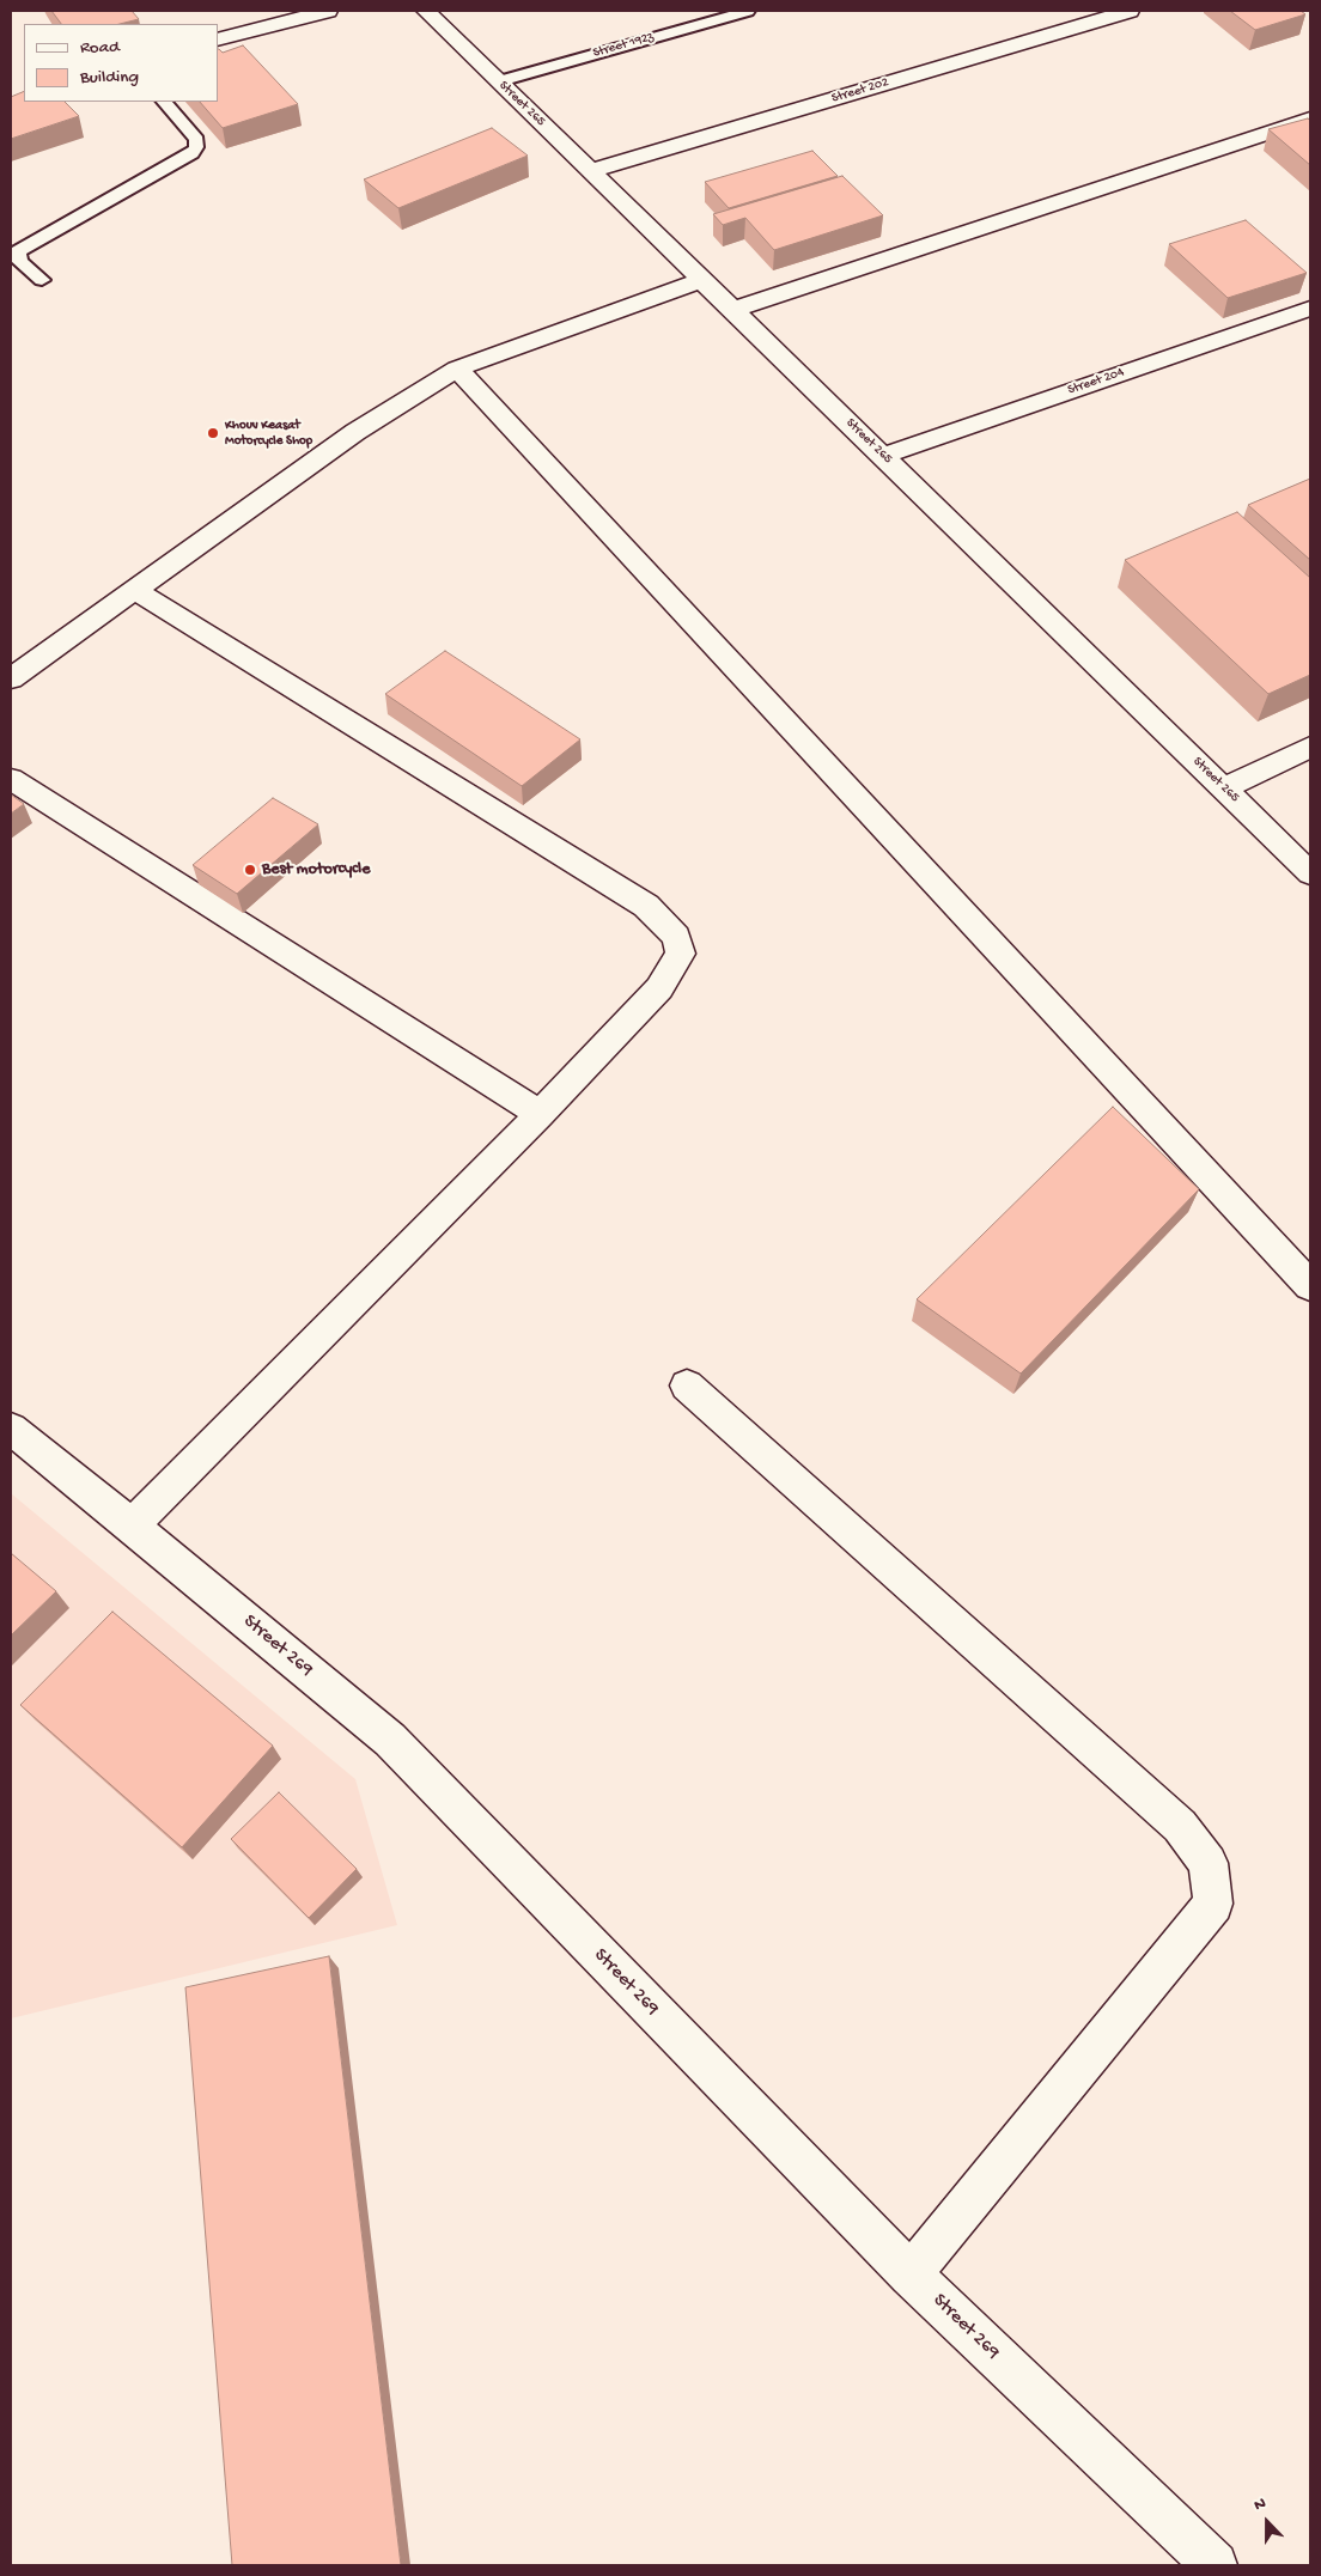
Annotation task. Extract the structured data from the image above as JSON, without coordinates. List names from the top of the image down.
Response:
{
  "streets": {
    "street": [
      "Street 202",
      "Street 265",
      "Street 204",
      "Street 269"
    ],
    "lane": ["Street 192z"]
  },
  "crossings": [
    ["Street 192z", "Street 265"],
    ["Street 202", "Street 265"],
    ["Street 265", "Street 204"]
  ],
  "places": ["Khouv Keasat Motorcycle Shop", "Best motorcycle"],
  "legend": ["Road", "Building"],
  "north": "top"
}
